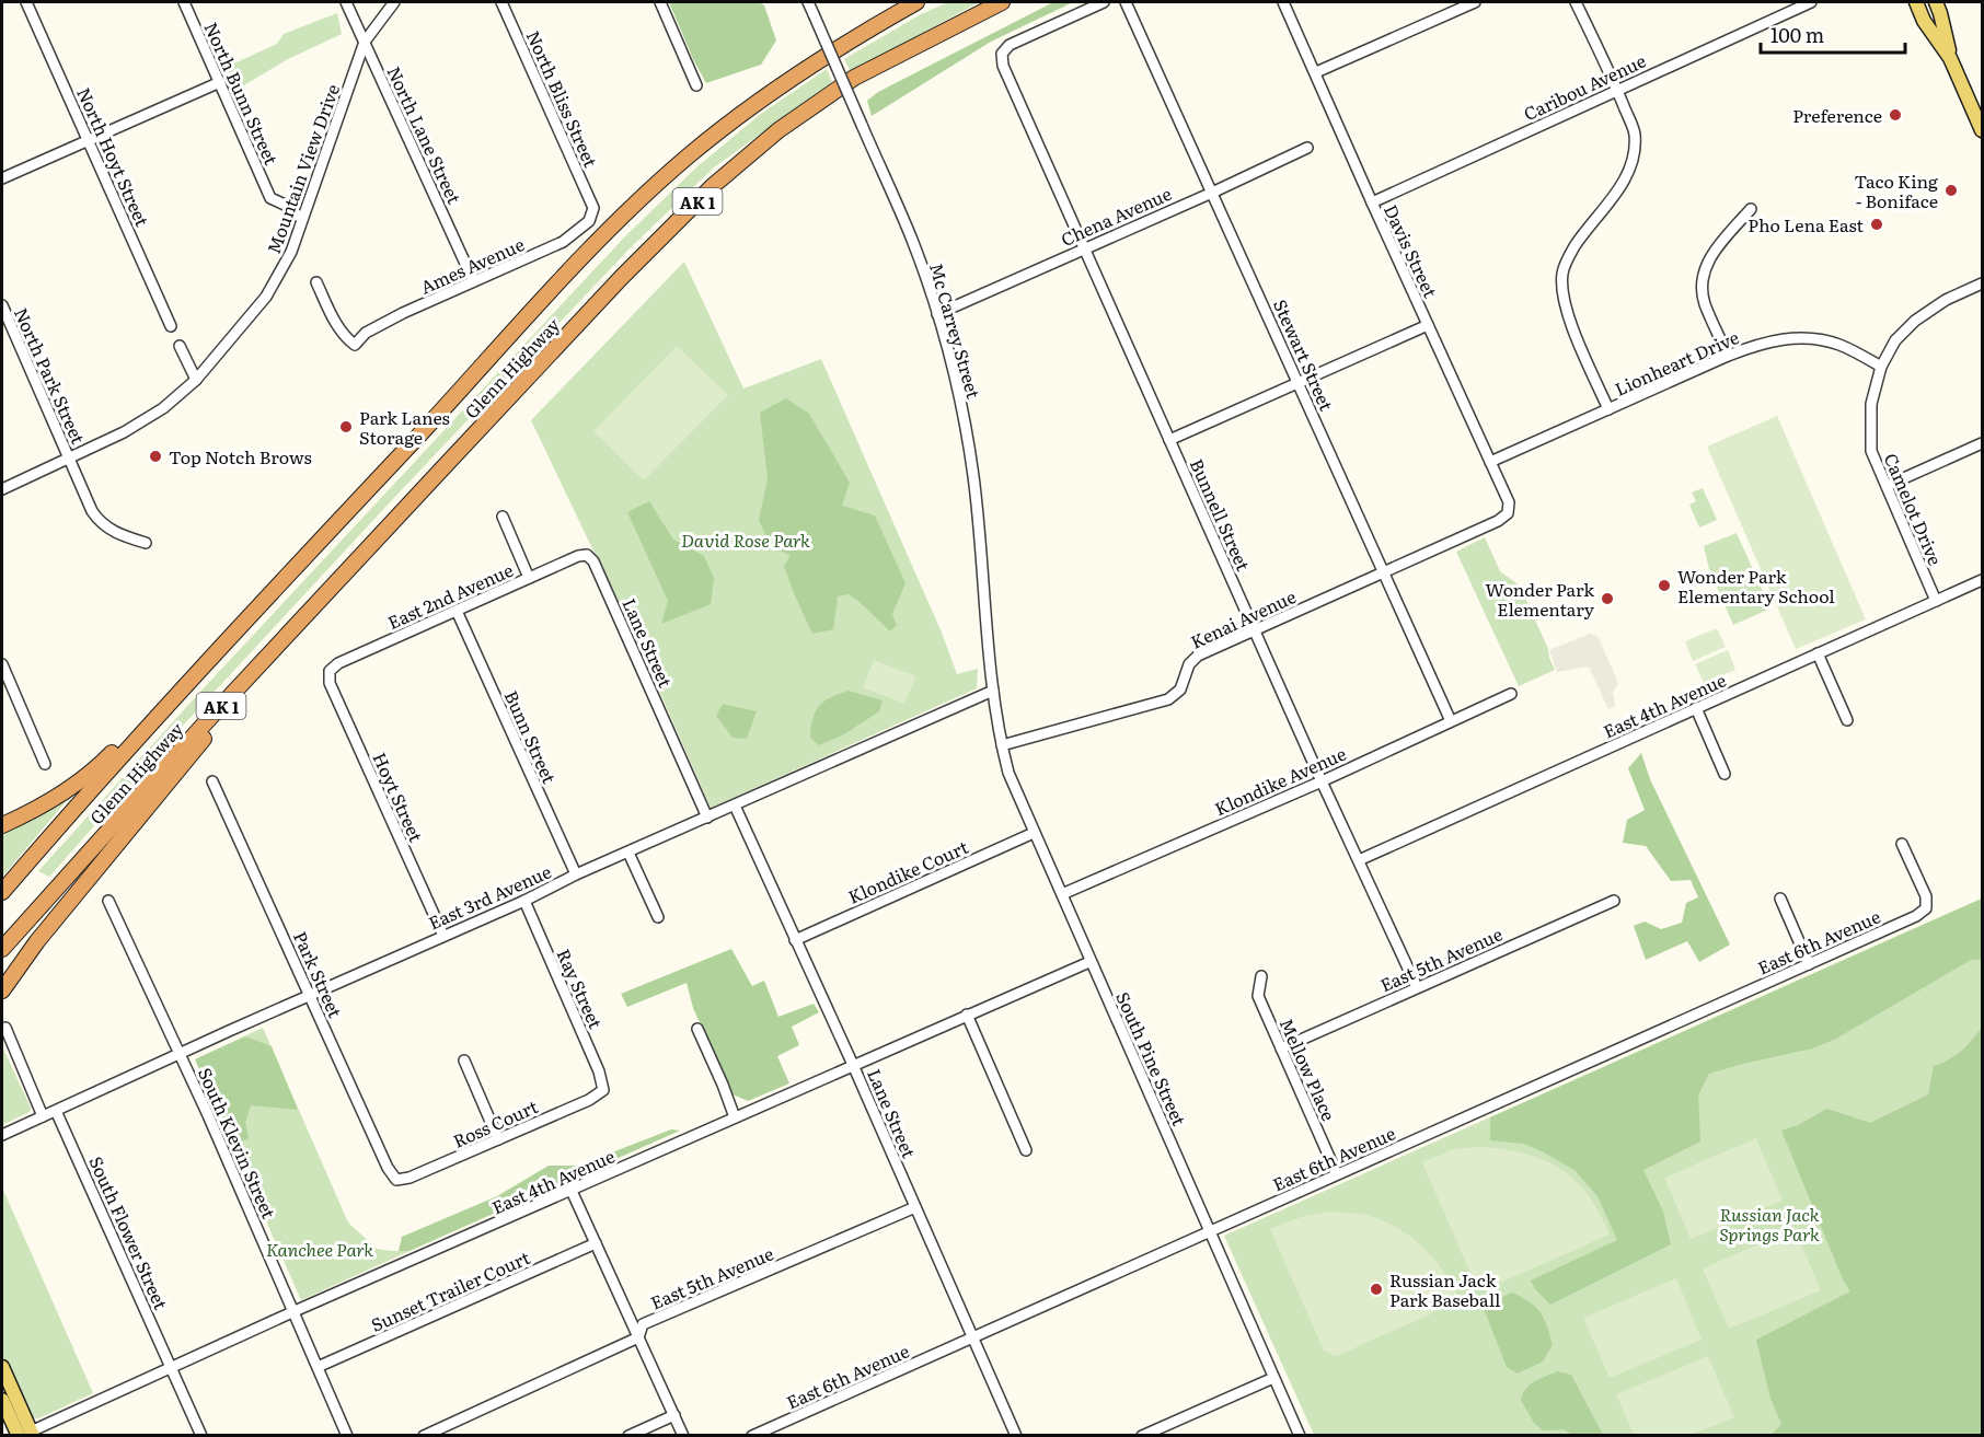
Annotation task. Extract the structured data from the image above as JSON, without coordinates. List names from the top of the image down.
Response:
{
  "streets": {
    "highway": ["AK 1", "Glenn Highway"],
    "street": [
      "Caribou Avenue",
      "North Bunn Street",
      "North Bliss Street",
      "North Lane Street",
      "North Hoyt Street",
      "Mountain View Drive",
      "Chena Avenue",
      "Davis Street",
      "Ames Avenue",
      "Mc Carrey Street",
      "Stewart Street",
      "Lionheart Drive",
      "North Park Street",
      "Camelot Drive",
      "Bunnell Street",
      "East 2nd Avenue",
      "Kenai Avenue",
      "Lane Street",
      "East 4th Avenue",
      "Bunn Street",
      "Klondike Avenue",
      "Hoyt Street",
      "Klondike Court",
      "East 3rd Avenue",
      "East 6th Avenue",
      "East 5th Avenue",
      "Park Street",
      "Ray Street",
      "South Pine Street",
      "Mellow Place",
      "Ross Court",
      "South Klevin Street",
      "South Flower Street",
      "Sunset Trailer Court"
    ]
  },
  "crossings": [
    ["Caribou Avenue", "Davis Street"],
    ["North Bunn Street", "Mountain View Drive"],
    ["North Bliss Street", "Ames Avenue"],
    ["North Lane Street", "Mountain View Drive"],
    ["North Lane Street", "Ames Avenue"],
    ["Mountain View Drive", "North Park Street"],
    ["Chena Avenue", "Mc Carrey Street"],
    ["Chena Avenue", "Stewart Street"],
    ["Chena Avenue", "Bunnell Street"],
    ["Davis Street", "Lionheart Drive"],
    ["Davis Street", "Kenai Avenue"],
    ["Mc Carrey Street", "East 3rd Avenue"],
    ["Mc Carrey Street", "South Pine Street"],
    ["Stewart Street", "Kenai Avenue"],
    ["Stewart Street", "Klondike Avenue"],
    ["Lionheart Drive", "Camelot Drive"],
    ["Camelot Drive", "East 4th Avenue"],
    ["Bunnell Street", "Kenai Avenue"],
    ["Bunnell Street", "East 4th Avenue"],
    ["Bunnell Street", "Klondike Avenue"],
    ["Bunnell Street", "East 5th Avenue"],
    ["East 2nd Avenue", "Lane Street"],
    ["East 2nd Avenue", "Bunn Street"],
    ["East 2nd Avenue", "Hoyt Street"],
    ["Kenai Avenue", "South Pine Street"],
    ["Lane Street", "East 4th Avenue"],
    ["Lane Street", "Klondike Court"],
    ["Lane Street", "East 3rd Avenue"],
    ["Lane Street", "East 6th Avenue"],
    ["Lane Street", "East 5th Avenue"],
    ["East 4th Avenue", "South Pine Street"],
    ["East 4th Avenue", "South Klevin Street"],
    ["East 4th Avenue", "South Flower Street"],
    ["Bunn Street", "East 3rd Avenue"],
    ["Klondike Avenue", "South Pine Street"],
    ["Hoyt Street", "East 3rd Avenue"],
    ["Klondike Court", "South Pine Street"],
    ["East 3rd Avenue", "Park Street"],
    ["East 3rd Avenue", "Ray Street"],
    ["East 3rd Avenue", "South Pine Street"],
    ["East 3rd Avenue", "South Klevin Street"],
    ["East 3rd Avenue", "South Flower Street"],
    ["East 6th Avenue", "South Pine Street"],
    ["East 6th Avenue", "Mellow Place"],
    ["East 5th Avenue", "Mellow Place"],
    ["Park Street", "Ross Court"],
    ["Ray Street", "Ross Court"],
    ["South Klevin Street", "Sunset Trailer Court"]
  ],
  "parks": ["David Rose Park", "Russian Jack Springs Park", "Kanchee Park"],
  "places": [
    "Preference",
    "Taco King - Boniface",
    "Pho Lena East",
    "Park Lanes Storage",
    "Top Notch Brows",
    "Wonder Park Elementary School",
    "Wonder Park Elementary",
    "Russian Jack Park Baseball"
  ],
  "scale_bar": "100 m"
}
